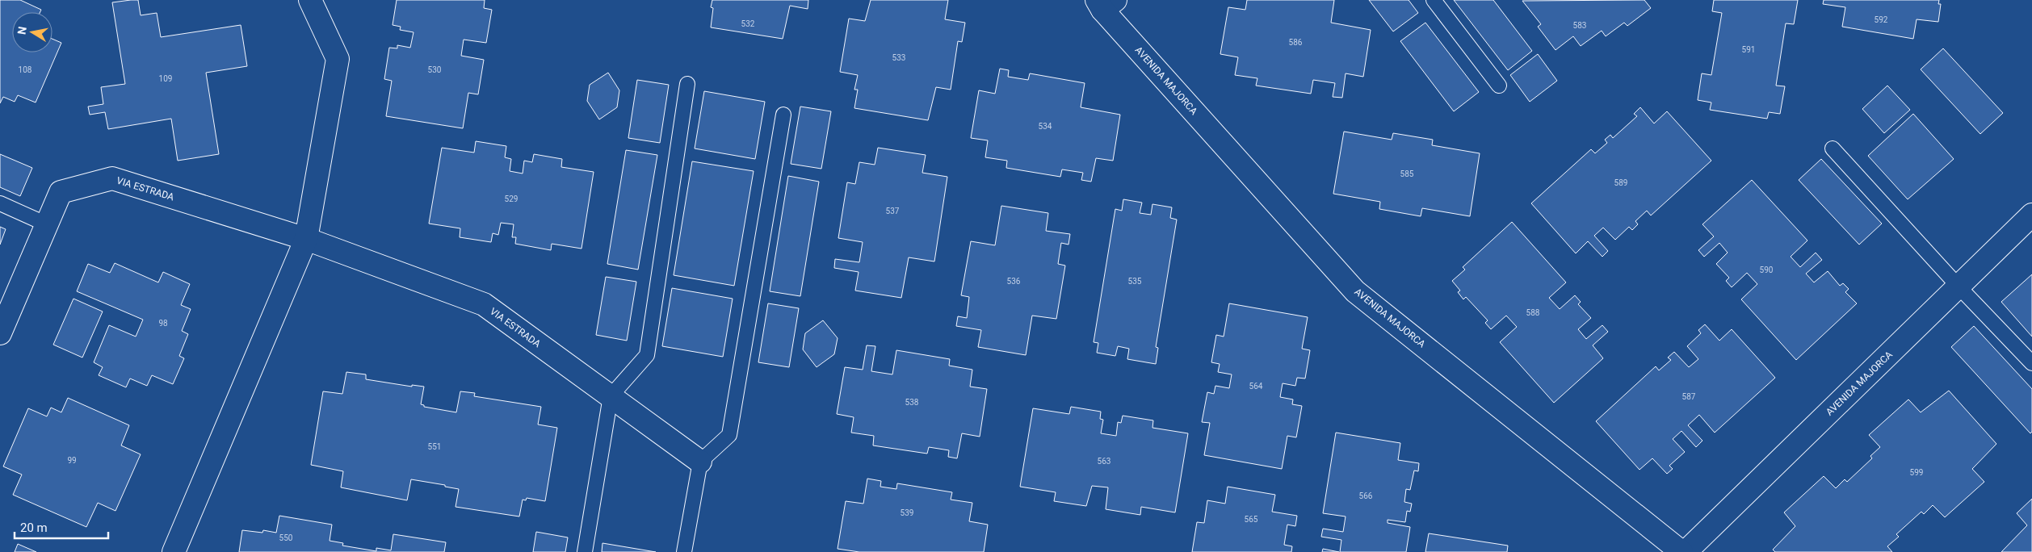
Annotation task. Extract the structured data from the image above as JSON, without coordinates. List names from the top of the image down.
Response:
{
  "streets": {
    "street": ["AVENIDA MAJORCA", "VIA ESTRADA"]
  },
  "house_numbers": [
    "592",
    "532",
    "583",
    "586",
    "591",
    "533",
    "108",
    "530",
    "109",
    "534",
    "585",
    "589",
    "529",
    "537",
    "590",
    "536",
    "535",
    "588",
    "98",
    "564",
    "587",
    "538",
    "551",
    "99",
    "563",
    "599",
    "566",
    "539",
    "565",
    "550"
  ],
  "scale_bar": "20 m",
  "north": "left"
}
